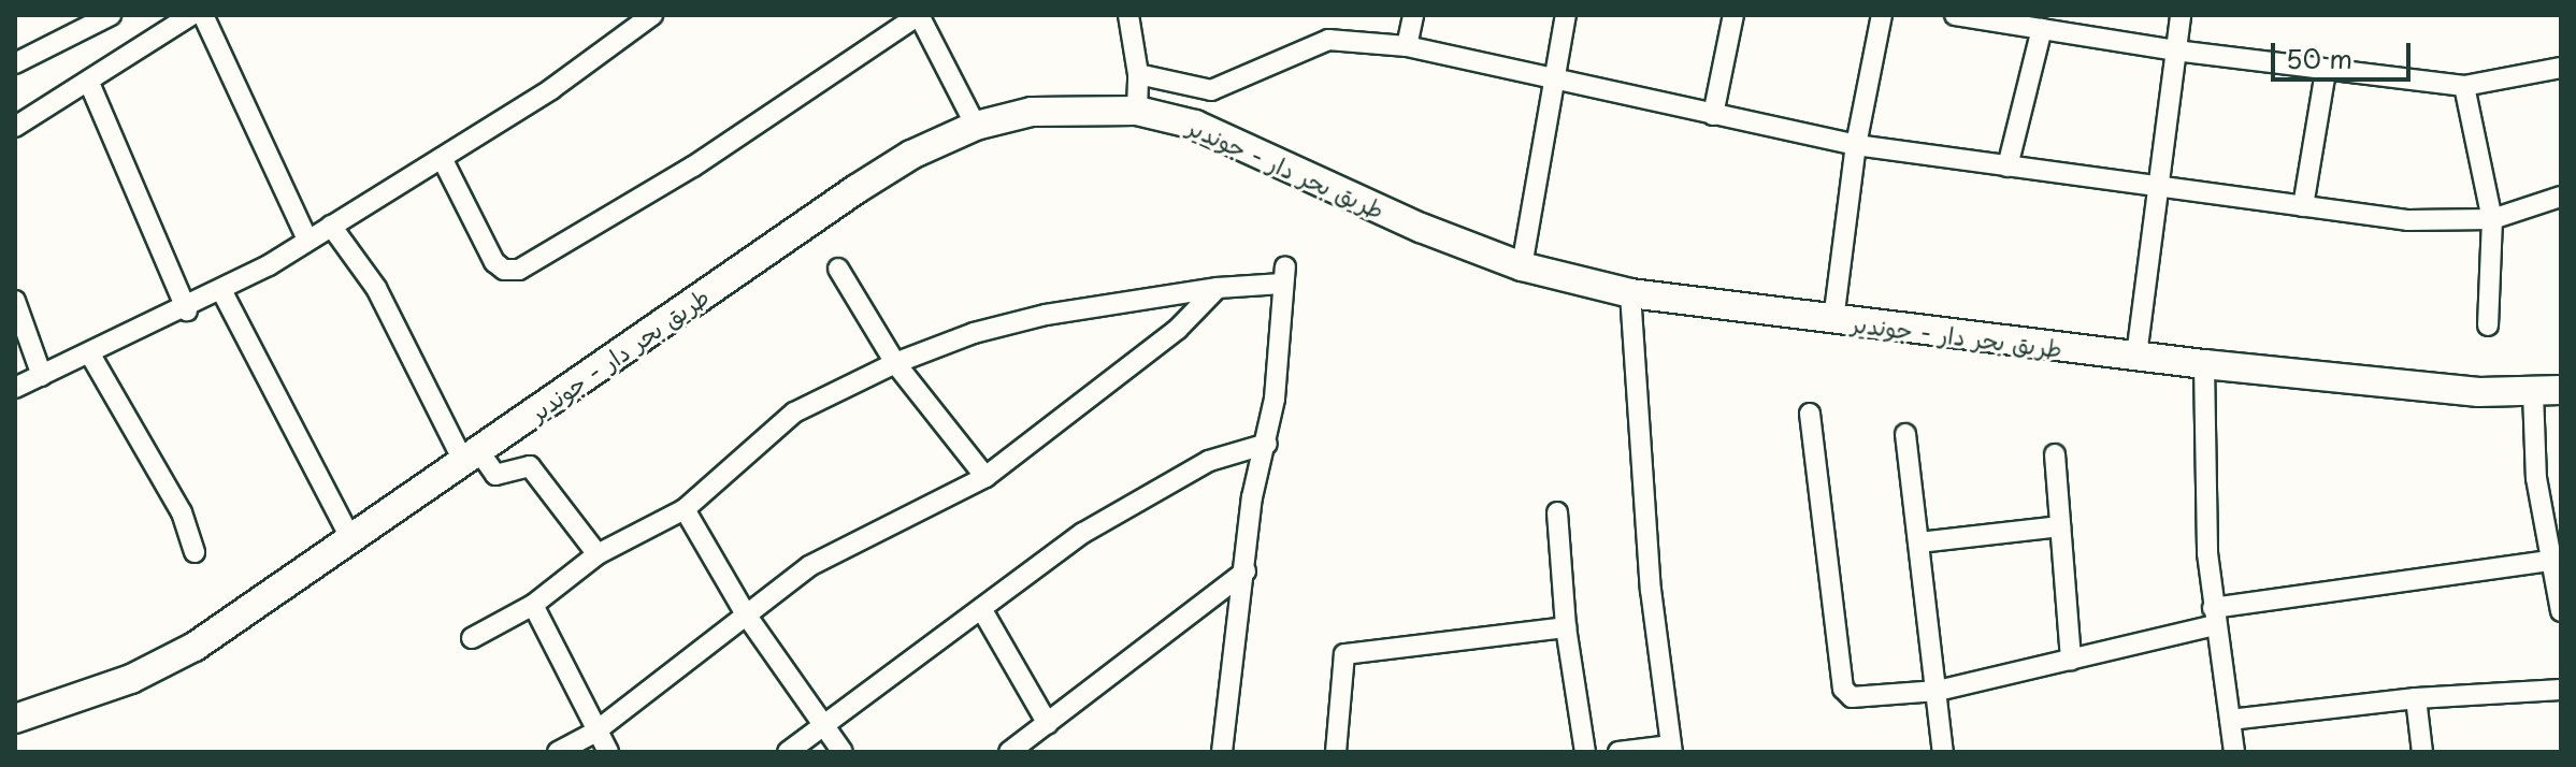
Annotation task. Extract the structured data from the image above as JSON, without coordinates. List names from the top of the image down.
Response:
{
  "streets": {
    "highway": ["طريق بحر دار - جوندير"]
  },
  "scale_bar": "50 m"
}
